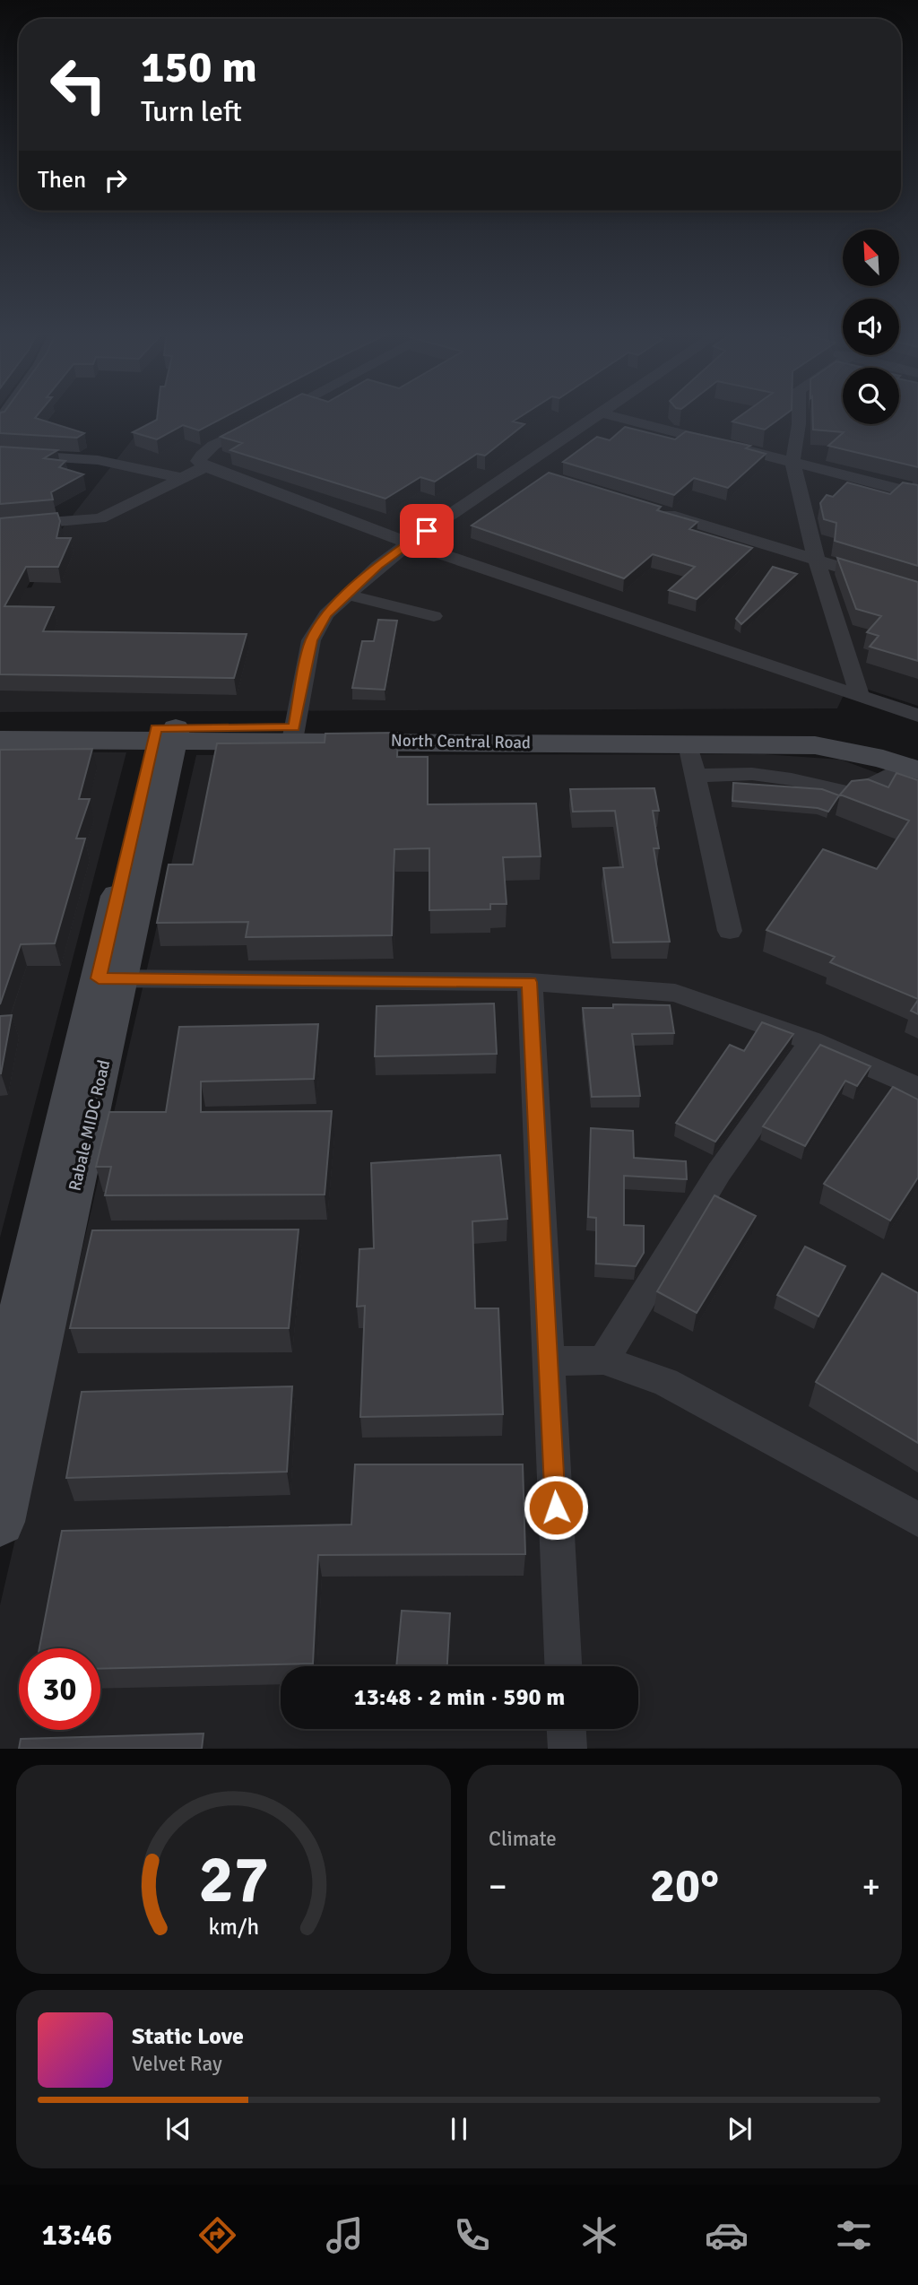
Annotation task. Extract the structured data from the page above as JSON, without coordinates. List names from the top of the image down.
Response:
{
  "streets": {
    "main road": ["North Central Road", "Rabale MIDC Road"]
  },
  "crossings": [
    ["North Central Road", "Rabale MIDC Road"]
  ],
  "north": "top left",
  "page": {
    "turn": ["150 m", "Turn left"],
    "then": "Then",
    "limit": "30",
    "trip": "13:48 · 2 min · 590 m",
    "tile": "Climate",
    "heat": ["−", "20°", "+"],
    "song": ["Static Love", "Velvet Ray"],
    "tabs": "13:46",
    "gauge": ["27", "km/h"]
  }
}
